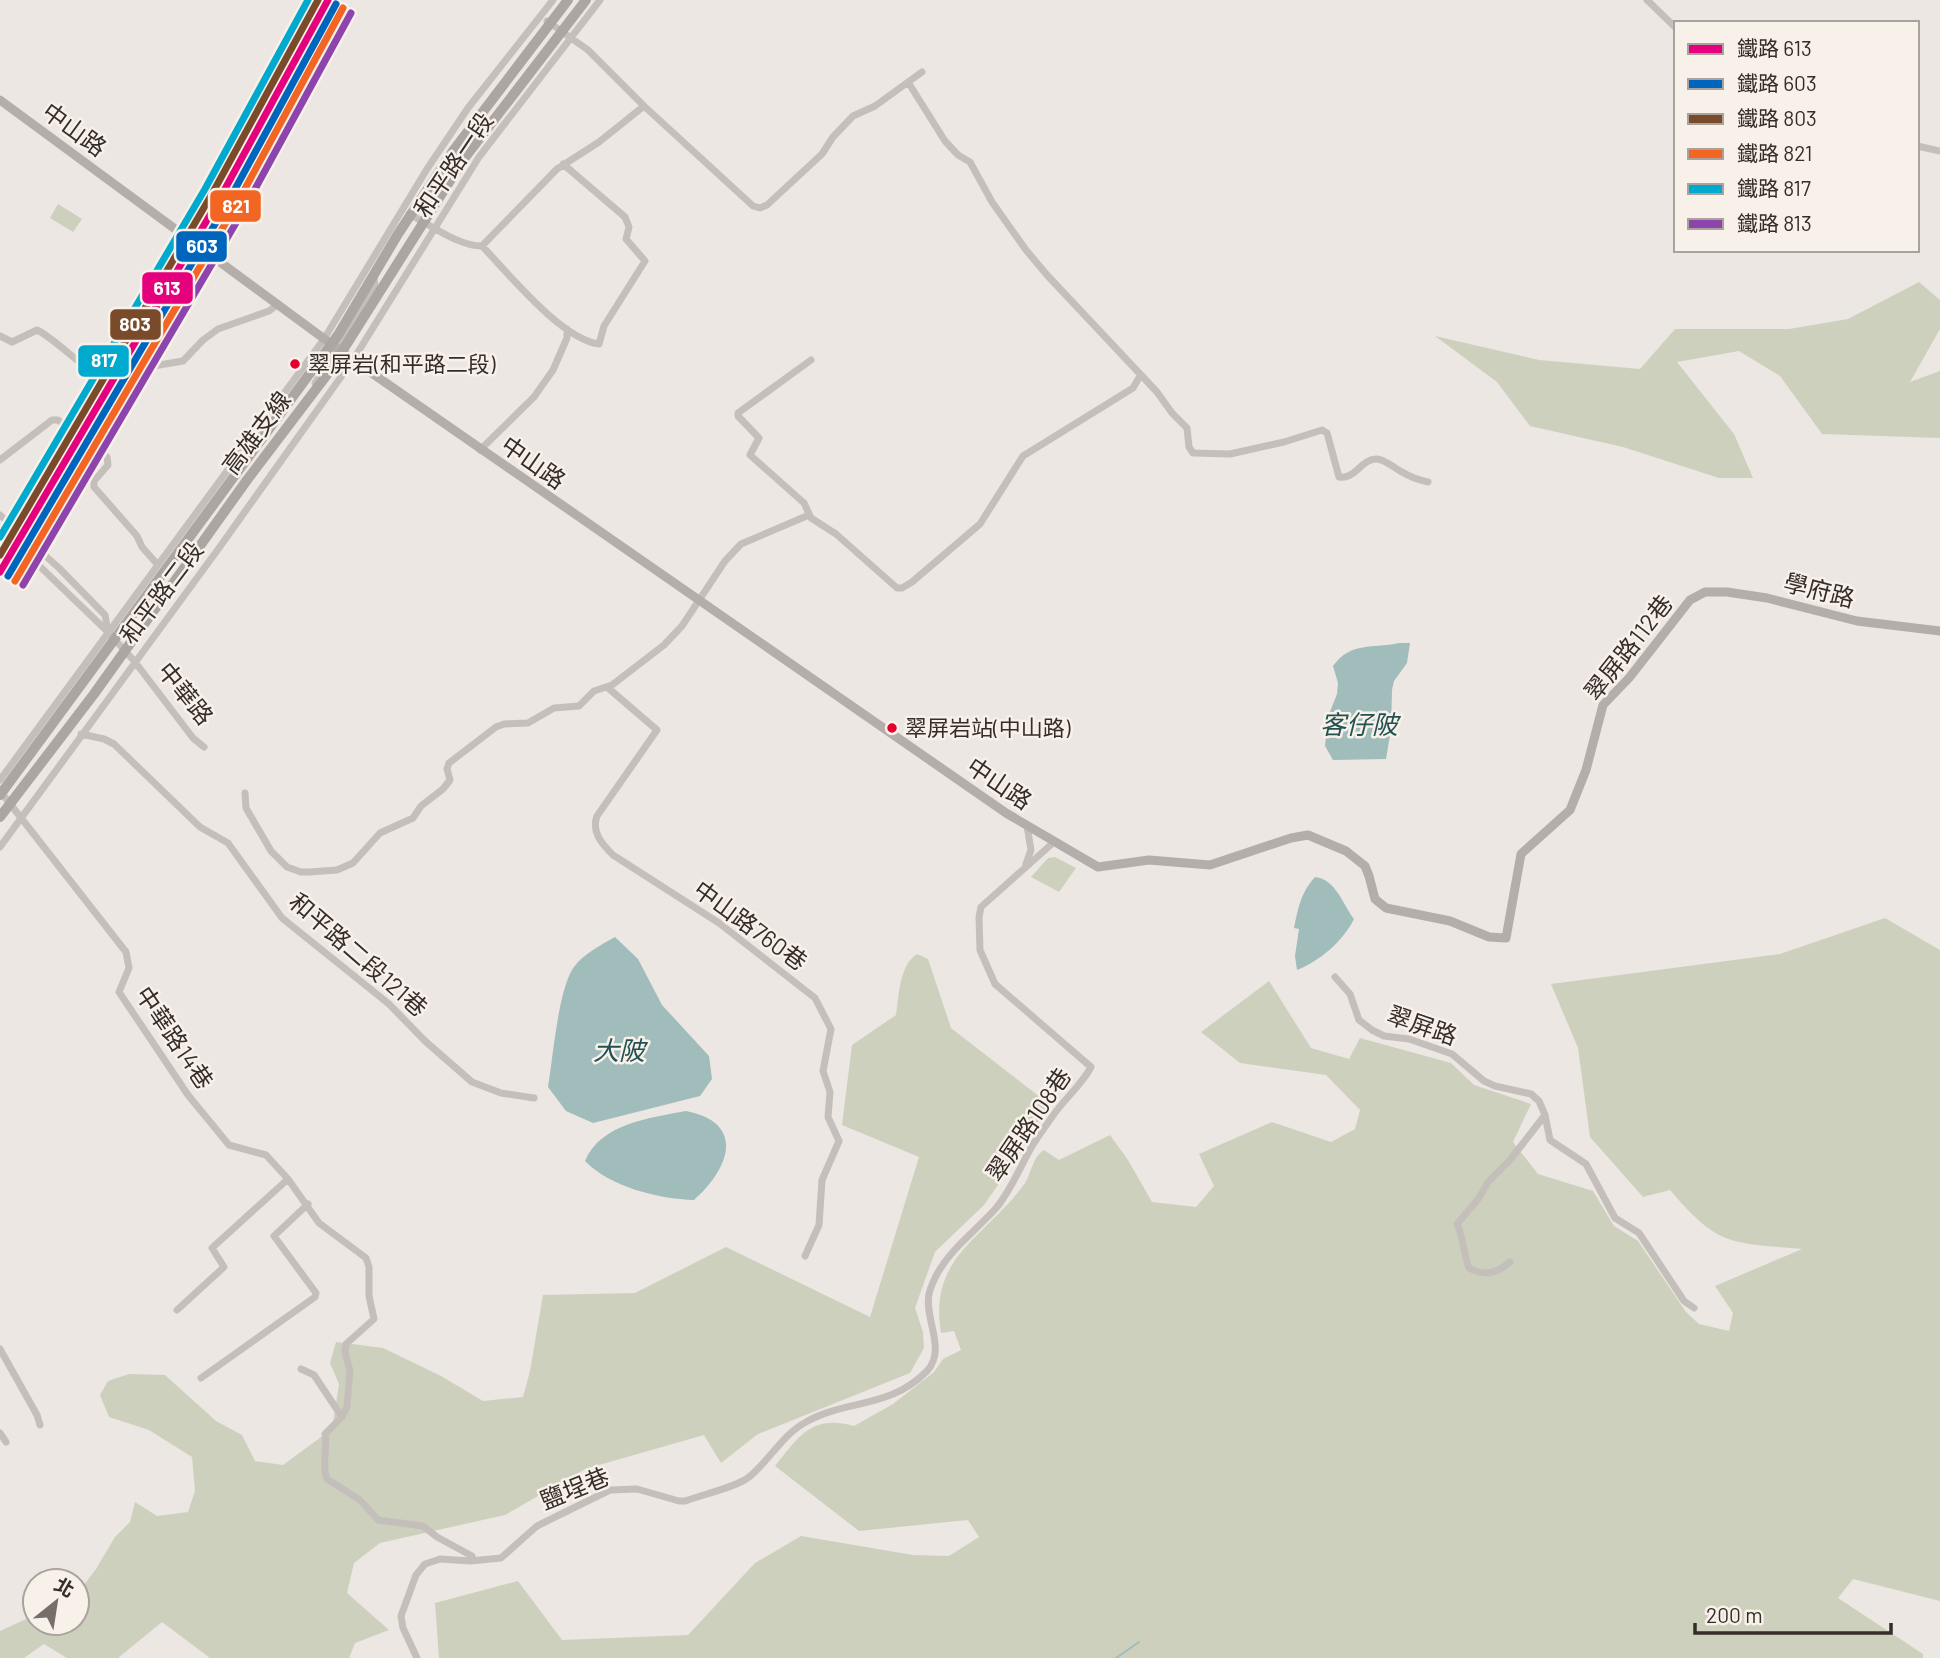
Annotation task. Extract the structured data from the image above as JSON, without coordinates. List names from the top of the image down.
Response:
{
  "streets": {
    "highway": ["高雄支線"],
    "main road": ["中山路", "學府路", "翠屏路112巷"],
    "street": [
      "和平路一段",
      "和平路二段",
      "中華路",
      "中山路760巷",
      "和平路二段121巷",
      "翠屏路",
      "中華路14巷",
      "翠屏路108巷",
      "鹽埕巷"
    ]
  },
  "crossings": [
    ["中山路", "和平路一段"],
    ["中山路", "和平路二段"],
    ["中山路", "翠屏路112巷"],
    ["中山路", "翠屏路108巷"],
    ["和平路一段", "和平路二段"],
    ["高雄支線", "中華路14巷"],
    ["學府路", "翠屏路112巷"],
    ["和平路二段", "中華路"],
    ["和平路二段", "和平路二段121巷"],
    ["和平路二段", "中華路14巷"],
    ["翠屏路112巷", "翠屏路108巷"],
    ["中華路14巷", "鹽埕巷"],
    ["翠屏路108巷", "鹽埕巷"]
  ],
  "water": ["客仔陂", "大陂"],
  "places": ["翠屏岩(和平路二段)", "翠屏岩站(中山路)"],
  "lines": [
    "rail line 613",
    "rail line 803",
    "rail line 817",
    "rail line 603",
    "rail line 821",
    "rail line 813"
  ],
  "legend": [
    "鐵路 613",
    "鐵路 603",
    "鐵路 803",
    "鐵路 821",
    "鐵路 817",
    "鐵路 813"
  ],
  "scale_bar": "200 m",
  "north": "top right"
}
